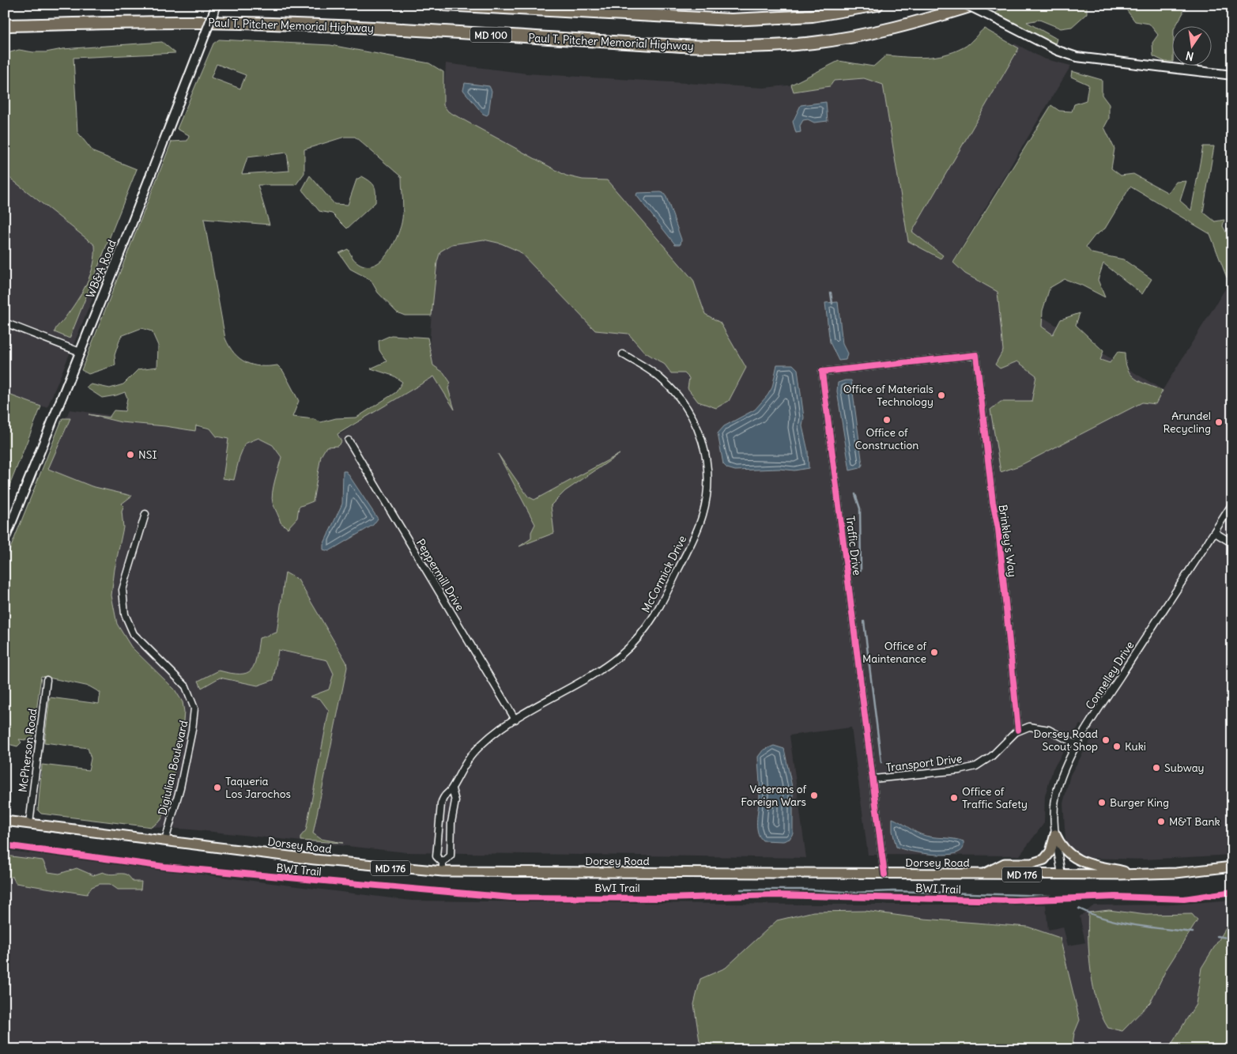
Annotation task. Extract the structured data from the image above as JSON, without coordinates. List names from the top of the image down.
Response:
{
  "streets": {
    "highway": ["Paul T. Pitcher Memorial Highway", "MD 100"],
    "main road": ["Dorsey Road", "MD 176"],
    "street": [
      "WB&A Road",
      "Brinkley's Way",
      "Traffic Drive",
      "McCormick Drive",
      "Peppermill Drive",
      "Connelley Drive",
      "McPherson Road",
      "Transport Drive",
      "Digiulian Boulevard"
    ],
    "cycle path": ["BWI Trail"]
  },
  "crossings": [
    ["Brinkley's Way", "Traffic Drive"],
    ["Brinkley's Way", "Transport Drive"],
    ["Traffic Drive", "Transport Drive"],
    ["Traffic Drive", "Dorsey Road"],
    ["McCormick Drive", "Peppermill Drive"],
    ["McCormick Drive", "Dorsey Road"],
    ["Connelley Drive", "Dorsey Road"],
    ["McPherson Road", "Dorsey Road"],
    ["Digiulian Boulevard", "Dorsey Road"]
  ],
  "places": [
    "Office of Materials Technology",
    "Office of Construction",
    "Arundel Recycling",
    "NSI",
    "Office of Maintenance",
    "Dorsey Road Scout Shop",
    "Kuki",
    "Subway",
    "Taqueria Los Jarochos",
    "Veterans of Foreign Wars",
    "Office of Traffic Safety",
    "Burger King",
    "M&T Bank"
  ],
  "north": "bottom"
}
